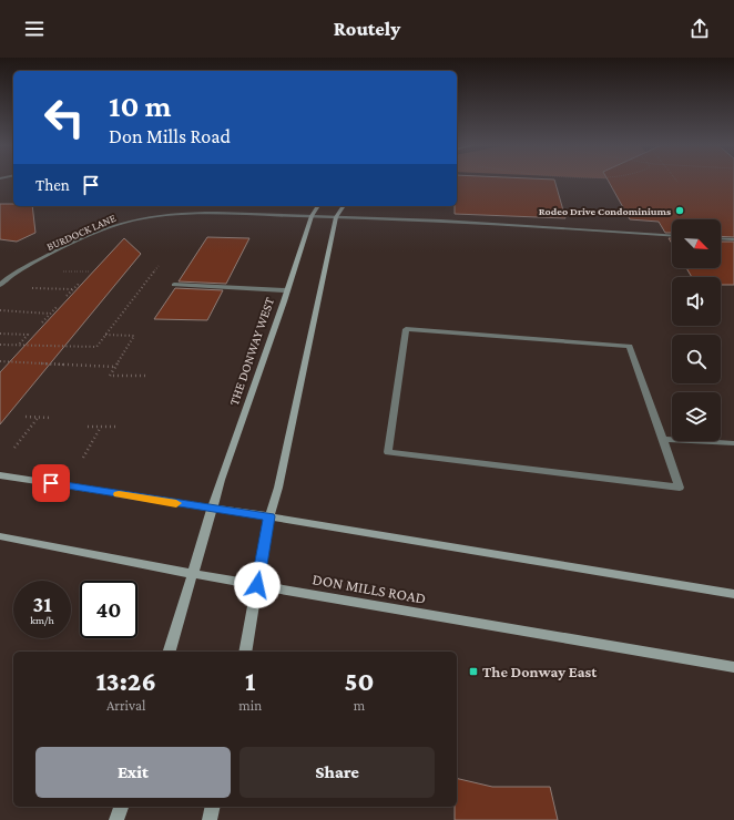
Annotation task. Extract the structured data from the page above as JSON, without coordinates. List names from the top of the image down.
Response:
{
  "streets": {
    "street": ["BURDOCK LANE", "THE DONWAY WEST", "DON MILLS ROAD"]
  },
  "crossings": [
    ["BURDOCK LANE", "THE DONWAY WEST"]
  ],
  "places": {
    "other": ["Rodeo Drive Condominiums"],
    "transit": ["The Donway East"]
  },
  "north": "bottom right",
  "page": {
    "header": "Routely",
    "turn": ["10 m", "Don Mills Road"],
    "then": "Then",
    "speed": "31 km/h",
    "limit": "40",
    "eta": [
      "13:26",
      "Arrival",
      "1",
      "min",
      "50",
      "m"
    ],
    "buttons": ["Exit", "Share"]
  }
}
